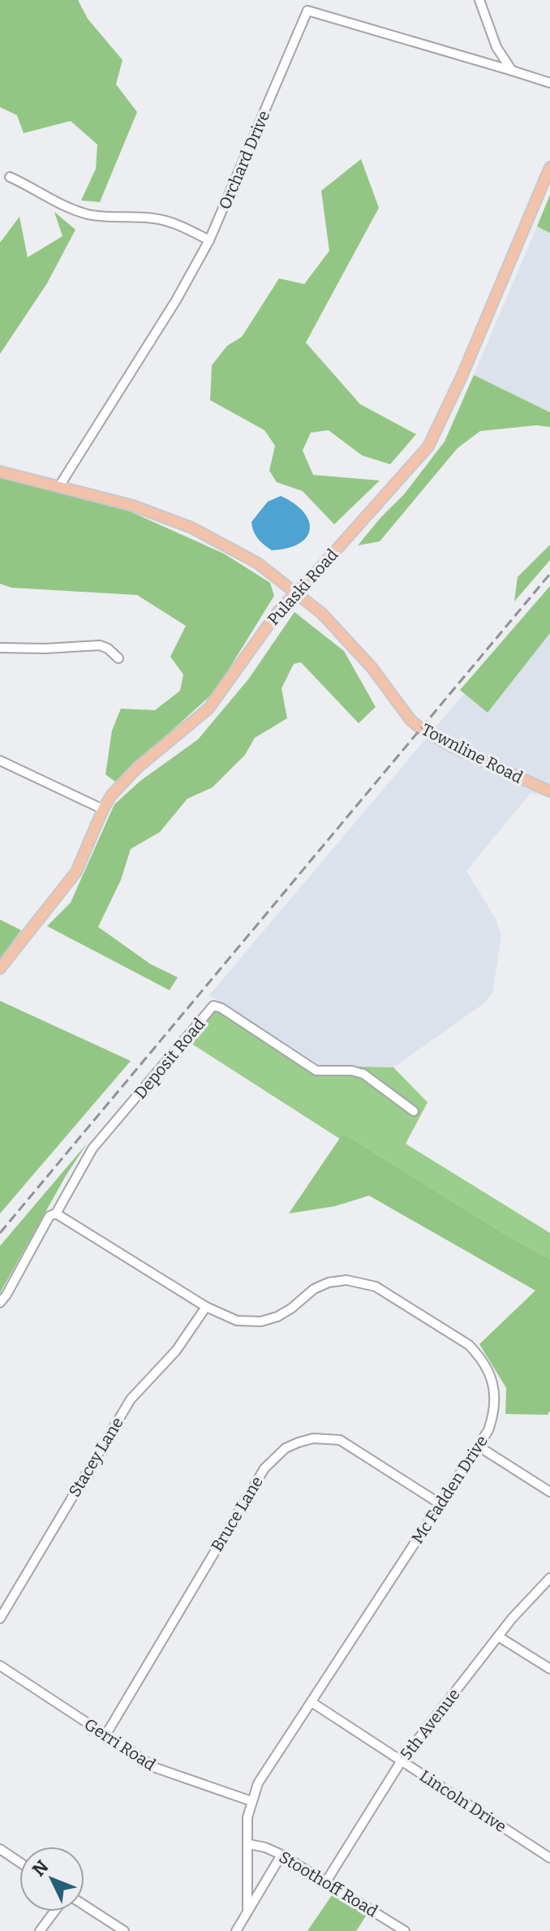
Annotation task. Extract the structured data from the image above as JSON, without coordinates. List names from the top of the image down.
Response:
{
  "streets": {
    "main road": ["Pulaski Road", "Townline Road"],
    "street": [
      "Orchard Drive",
      "Deposit Road",
      "Stacey Lane",
      "Mc Fadden Drive",
      "Bruce Lane",
      "5th Avenue",
      "Gerri Road",
      "Lincoln Drive",
      "Stoothoff Road"
    ]
  },
  "crossings": [
    ["Orchard Drive", "Townline Road"],
    ["Pulaski Road", "Townline Road"],
    ["Deposit Road", "Mc Fadden Drive"],
    ["Stacey Lane", "Mc Fadden Drive"],
    ["Mc Fadden Drive", "Bruce Lane"],
    ["Mc Fadden Drive", "Gerri Road"],
    ["Mc Fadden Drive", "Lincoln Drive"],
    ["Mc Fadden Drive", "Stoothoff Road"],
    ["Bruce Lane", "Gerri Road"],
    ["5th Avenue", "Lincoln Drive"],
    ["5th Avenue", "Stoothoff Road"]
  ],
  "north": "top left"
}
